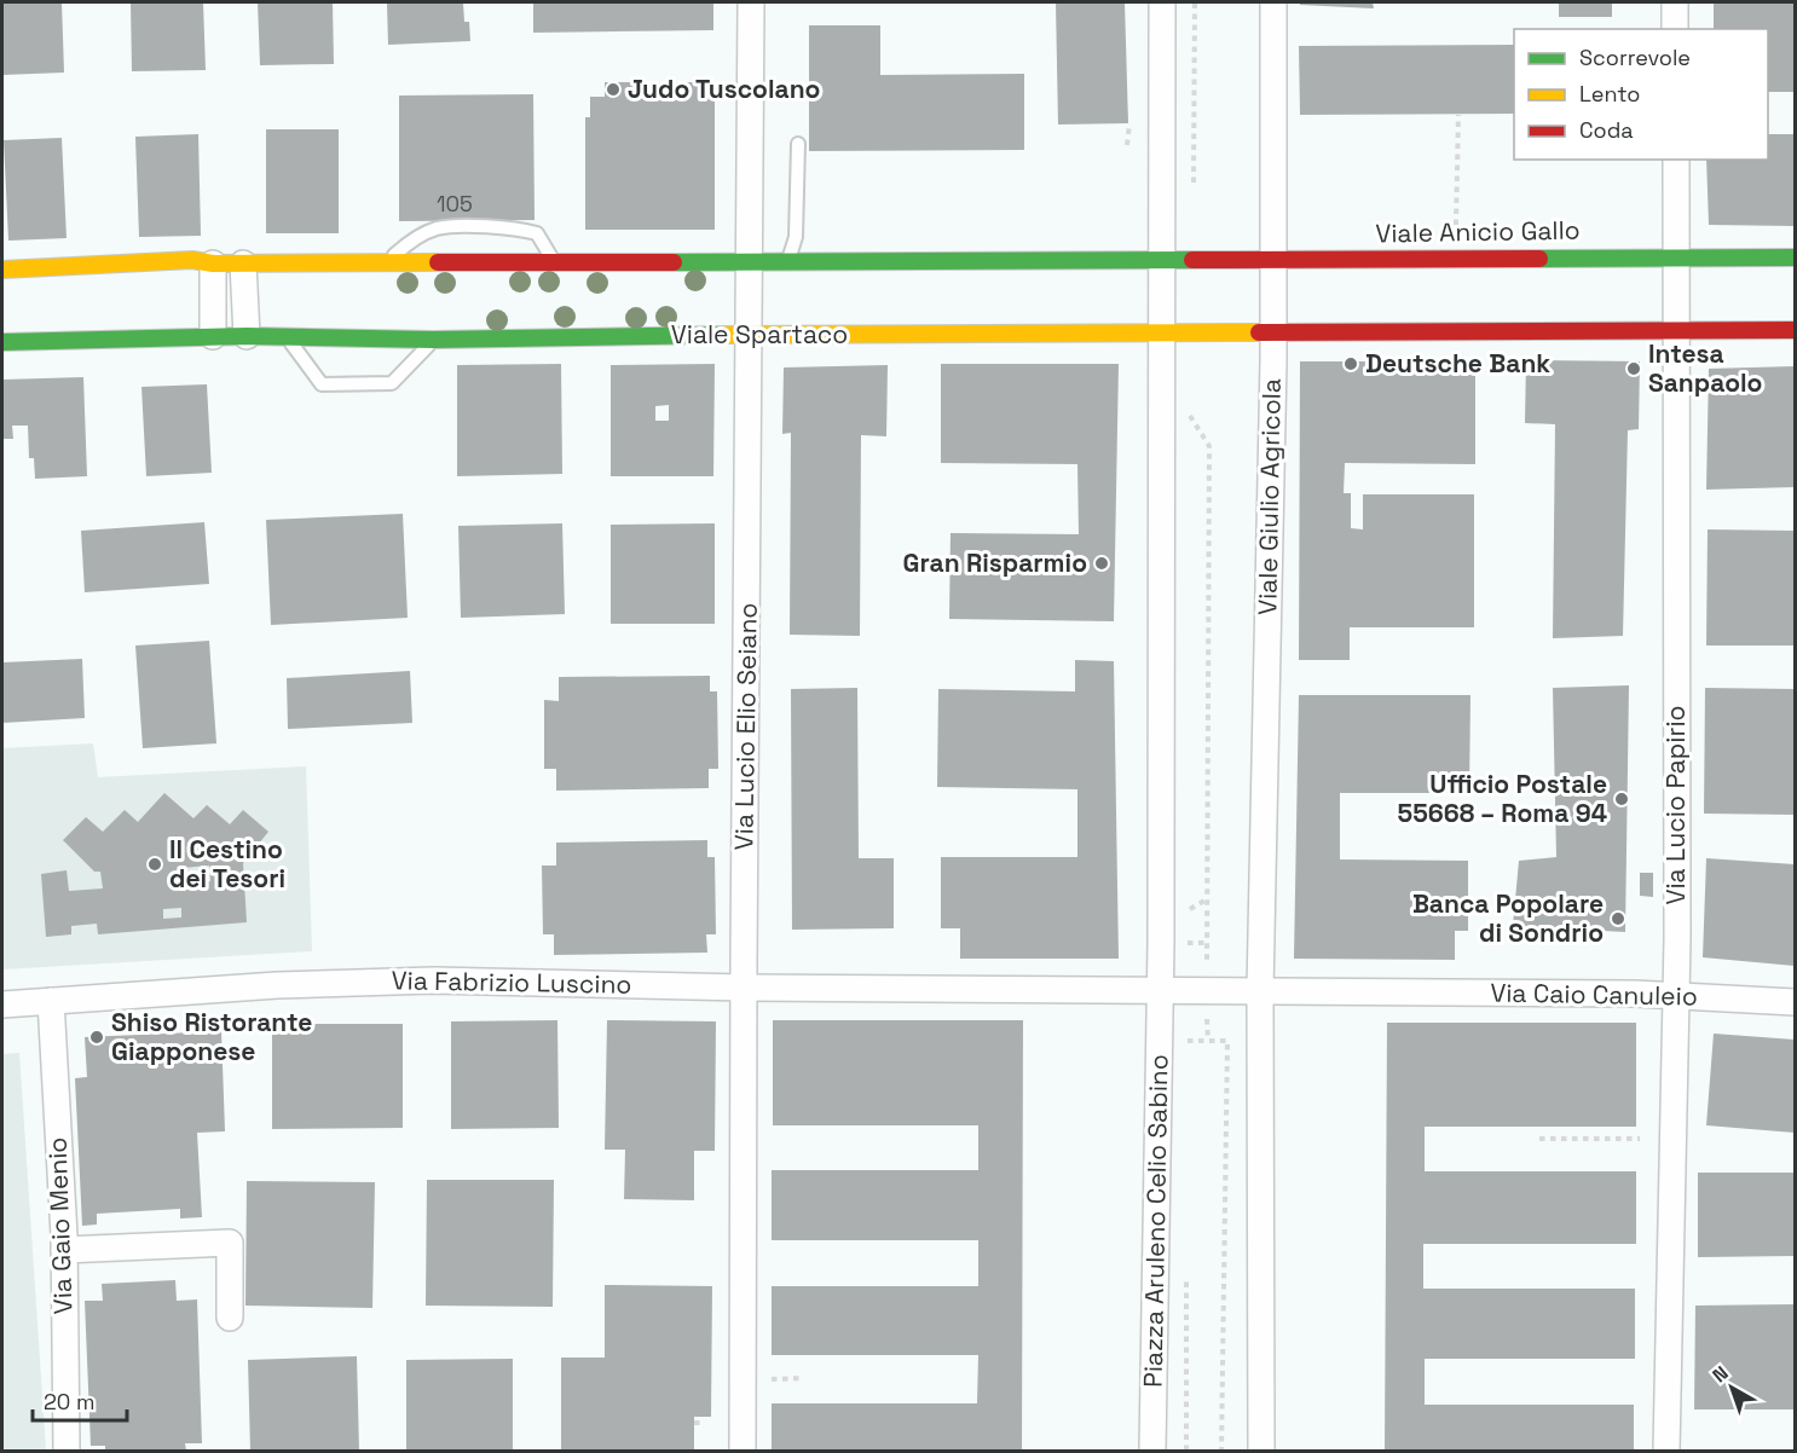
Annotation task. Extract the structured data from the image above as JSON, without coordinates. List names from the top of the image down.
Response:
{
  "streets": {
    "street": [
      "Viale Anicio Gallo",
      "Viale Spartaco",
      "Viale Giulio Agricola",
      "Via Lucio Elio Seiano",
      "Via Lucio Papirio",
      "Via Fabrizio Luscino",
      "Via Caio Canuleio",
      "Piazza Aruleno Celio Sabino",
      "Via Gaio Menio"
    ]
  },
  "crossings": [
    ["Viale Anicio Gallo", "Viale Giulio Agricola"],
    ["Viale Anicio Gallo", "Via Lucio Papirio"],
    ["Viale Spartaco", "Viale Giulio Agricola"],
    ["Viale Spartaco", "Via Lucio Elio Seiano"],
    ["Viale Giulio Agricola", "Via Caio Canuleio"],
    ["Via Lucio Elio Seiano", "Via Fabrizio Luscino"],
    ["Via Lucio Papirio", "Via Caio Canuleio"],
    ["Via Fabrizio Luscino", "Piazza Aruleno Celio Sabino"],
    ["Via Fabrizio Luscino", "Via Gaio Menio"]
  ],
  "places": [
    "Judo Tuscolano",
    "Deutsche Bank",
    "Intesa Sanpaolo",
    "Gran Risparmio",
    "Ufficio Postale 55668 – Roma 94",
    "Il Cestino dei Tesori",
    "Banca Popolare di Sondrio",
    "Shiso Ristorante Giapponese"
  ],
  "house_numbers": ["105"],
  "legend": ["Scorrevole", "Lento", "Coda"],
  "scale_bar": "20 m",
  "north": "top left"
}
